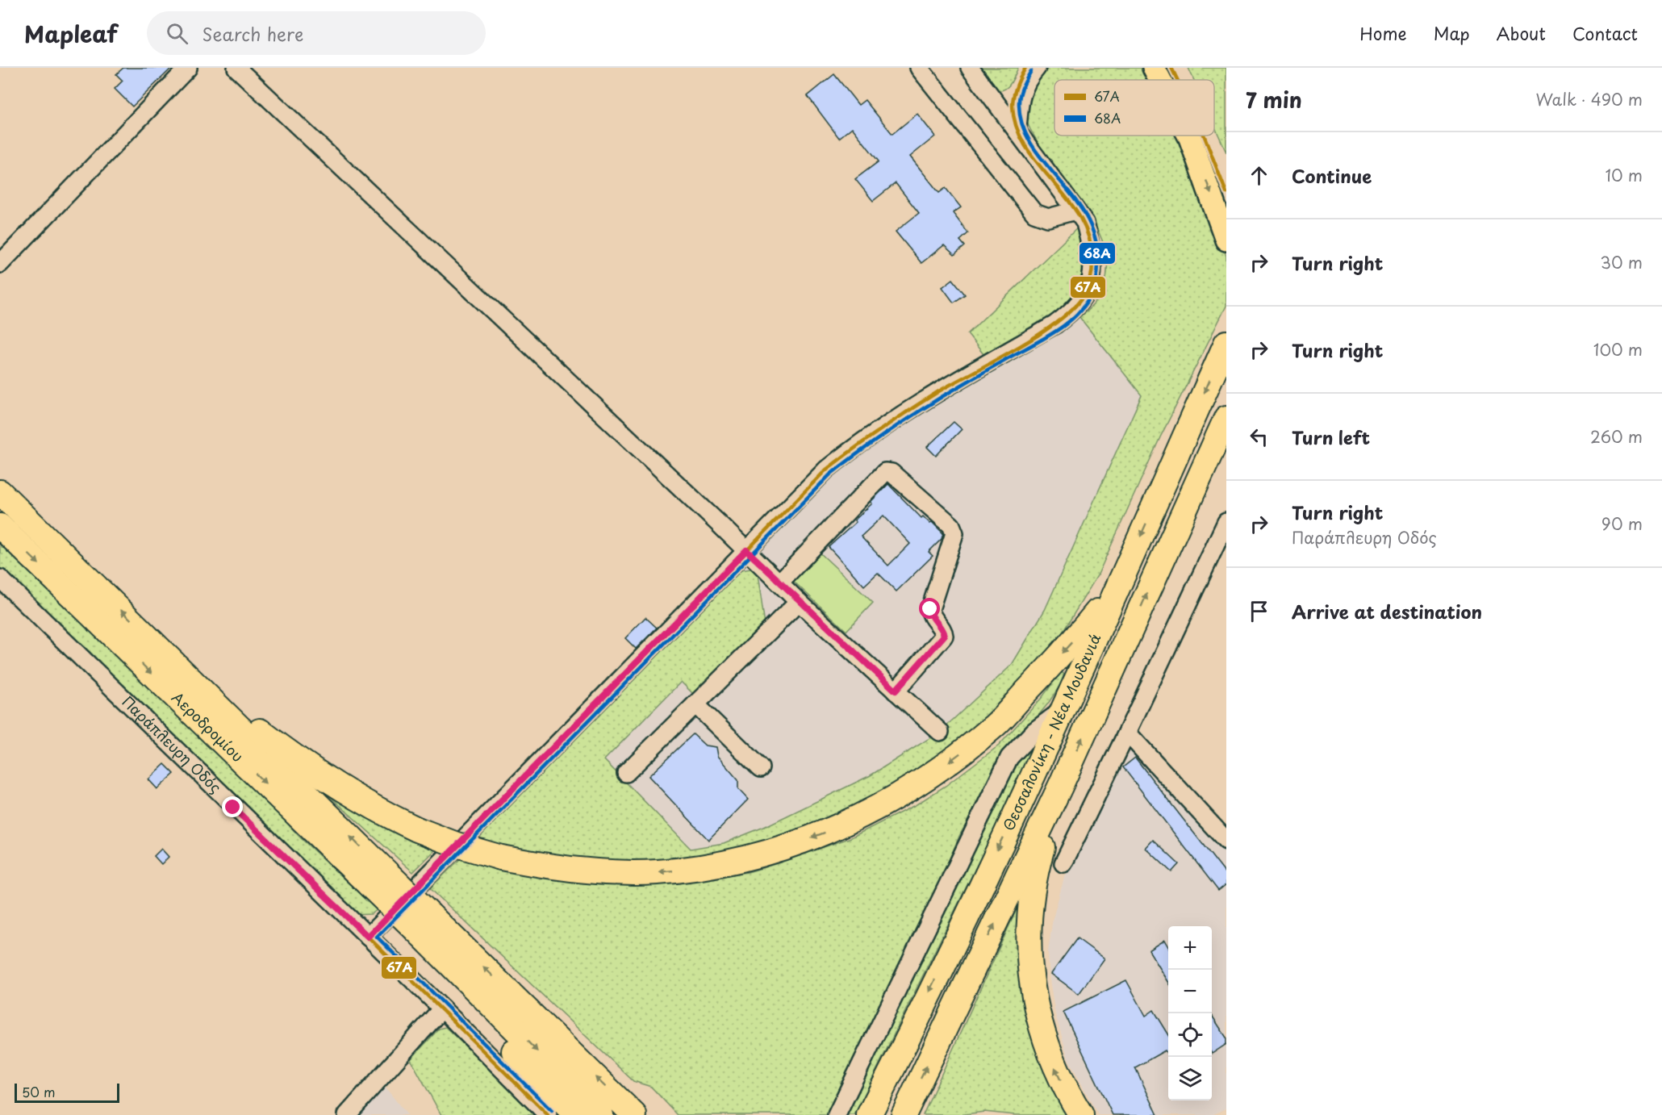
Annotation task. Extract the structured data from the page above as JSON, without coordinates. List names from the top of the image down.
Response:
{
  "streets": {
    "highway": ["Αεροδρομίου", "Θεσσαλονίκη - Νέα Μουδανιά"],
    "street": ["Παράπλευρη Οδός"]
  },
  "lines": ["transit line 67Α", "transit line 68Α"],
  "legend": ["67Α", "68Α"],
  "scale_bar": "50 m",
  "page": {
    "header": "Mapleaf",
    "search": "Search here",
    "nav": [
      "Home",
      "Map",
      "About",
      "Contact"
    ],
    "heading": ["7 min", "Walk · 490 m"],
    "list": [
      ["Continue", "10 m"],
      ["Turn right", "30 m"],
      ["Turn right", "100 m"],
      ["Turn left", "260 m"],
      ["Turn right", "Παράπλευρη Οδός", "90 m"],
      "Arrive at destination"
    ],
    "map_buttons": ["+", "−"],
    "scale": "50 m"
  }
}
